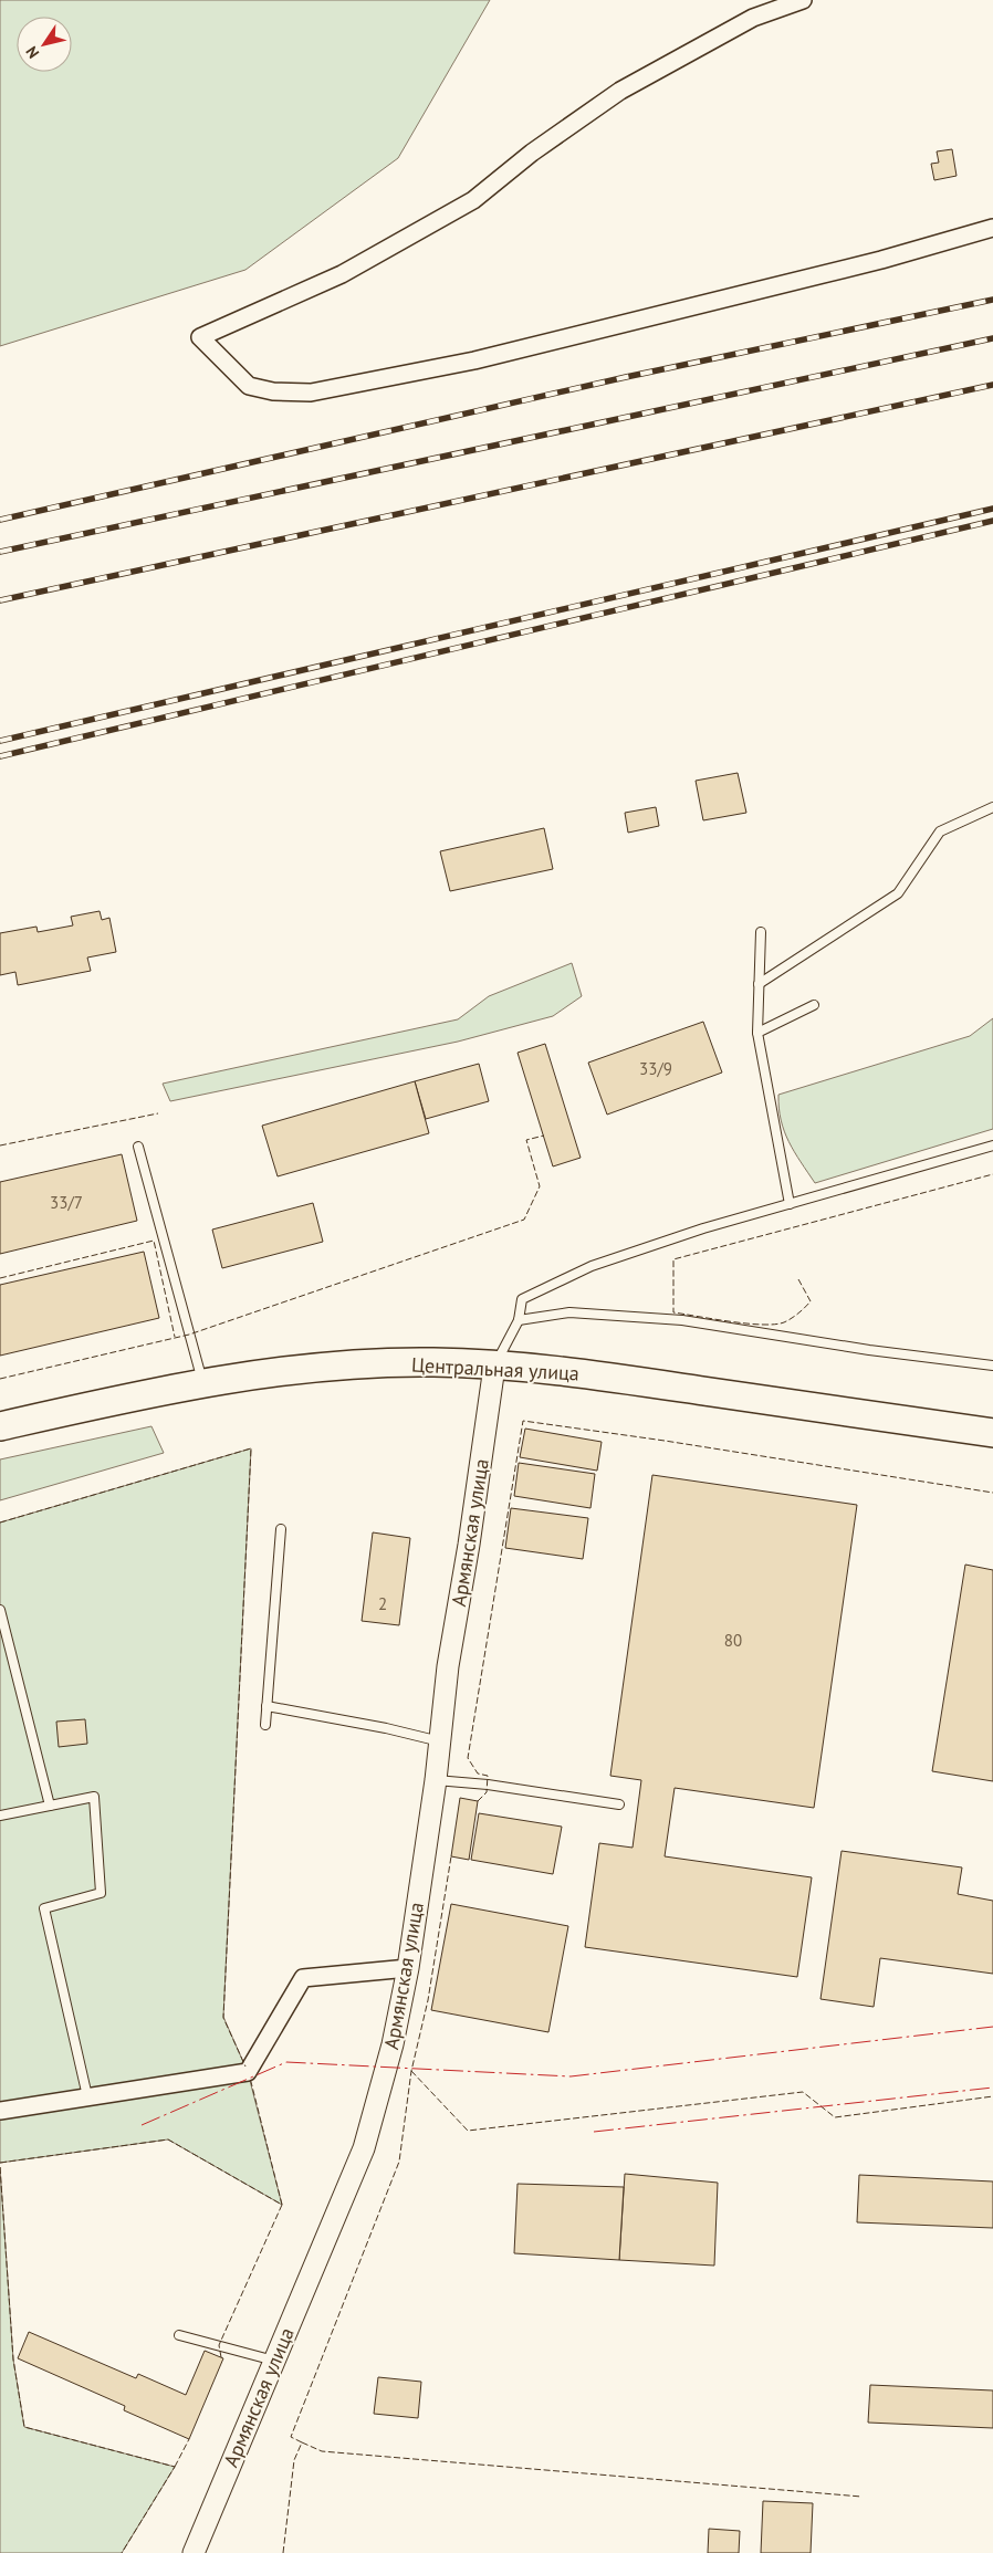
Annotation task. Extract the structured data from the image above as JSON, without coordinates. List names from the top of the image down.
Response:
{
  "streets": {
    "main road": ["Центральная улица"],
    "street": ["Армянская улица"]
  },
  "crossings": [
    ["Центральная улица", "Армянская улица"]
  ],
  "house_numbers": [
    "33/9",
    "33/7",
    "2",
    "80"
  ],
  "north": "bottom left"
}
